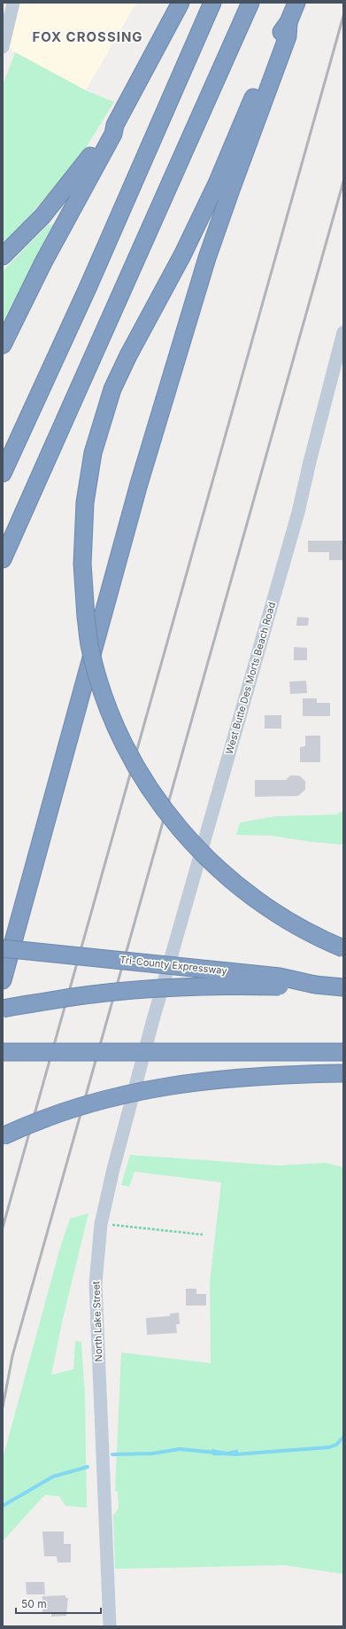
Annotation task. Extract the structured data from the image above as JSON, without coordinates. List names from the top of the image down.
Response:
{
  "streets": {
    "highway": ["Tri-County Expressway"],
    "street": ["West Butte Des Morts Beach Road", "North Lake Street"]
  },
  "crossings": [
    ["West Butte Des Morts Beach Road", "North Lake Street"]
  ],
  "districts": ["FOX CROSSING"],
  "scale_bar": "50 m"
}
